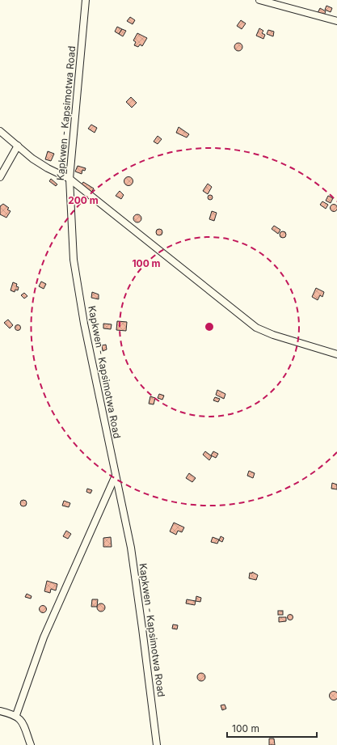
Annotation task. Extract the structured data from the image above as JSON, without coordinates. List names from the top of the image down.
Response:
{
  "streets": {
    "street": ["Kapkwen - Kapsimotwa Road"]
  },
  "scale_bar": "100 m",
  "rings": ["200 m", "100 m"]
}
